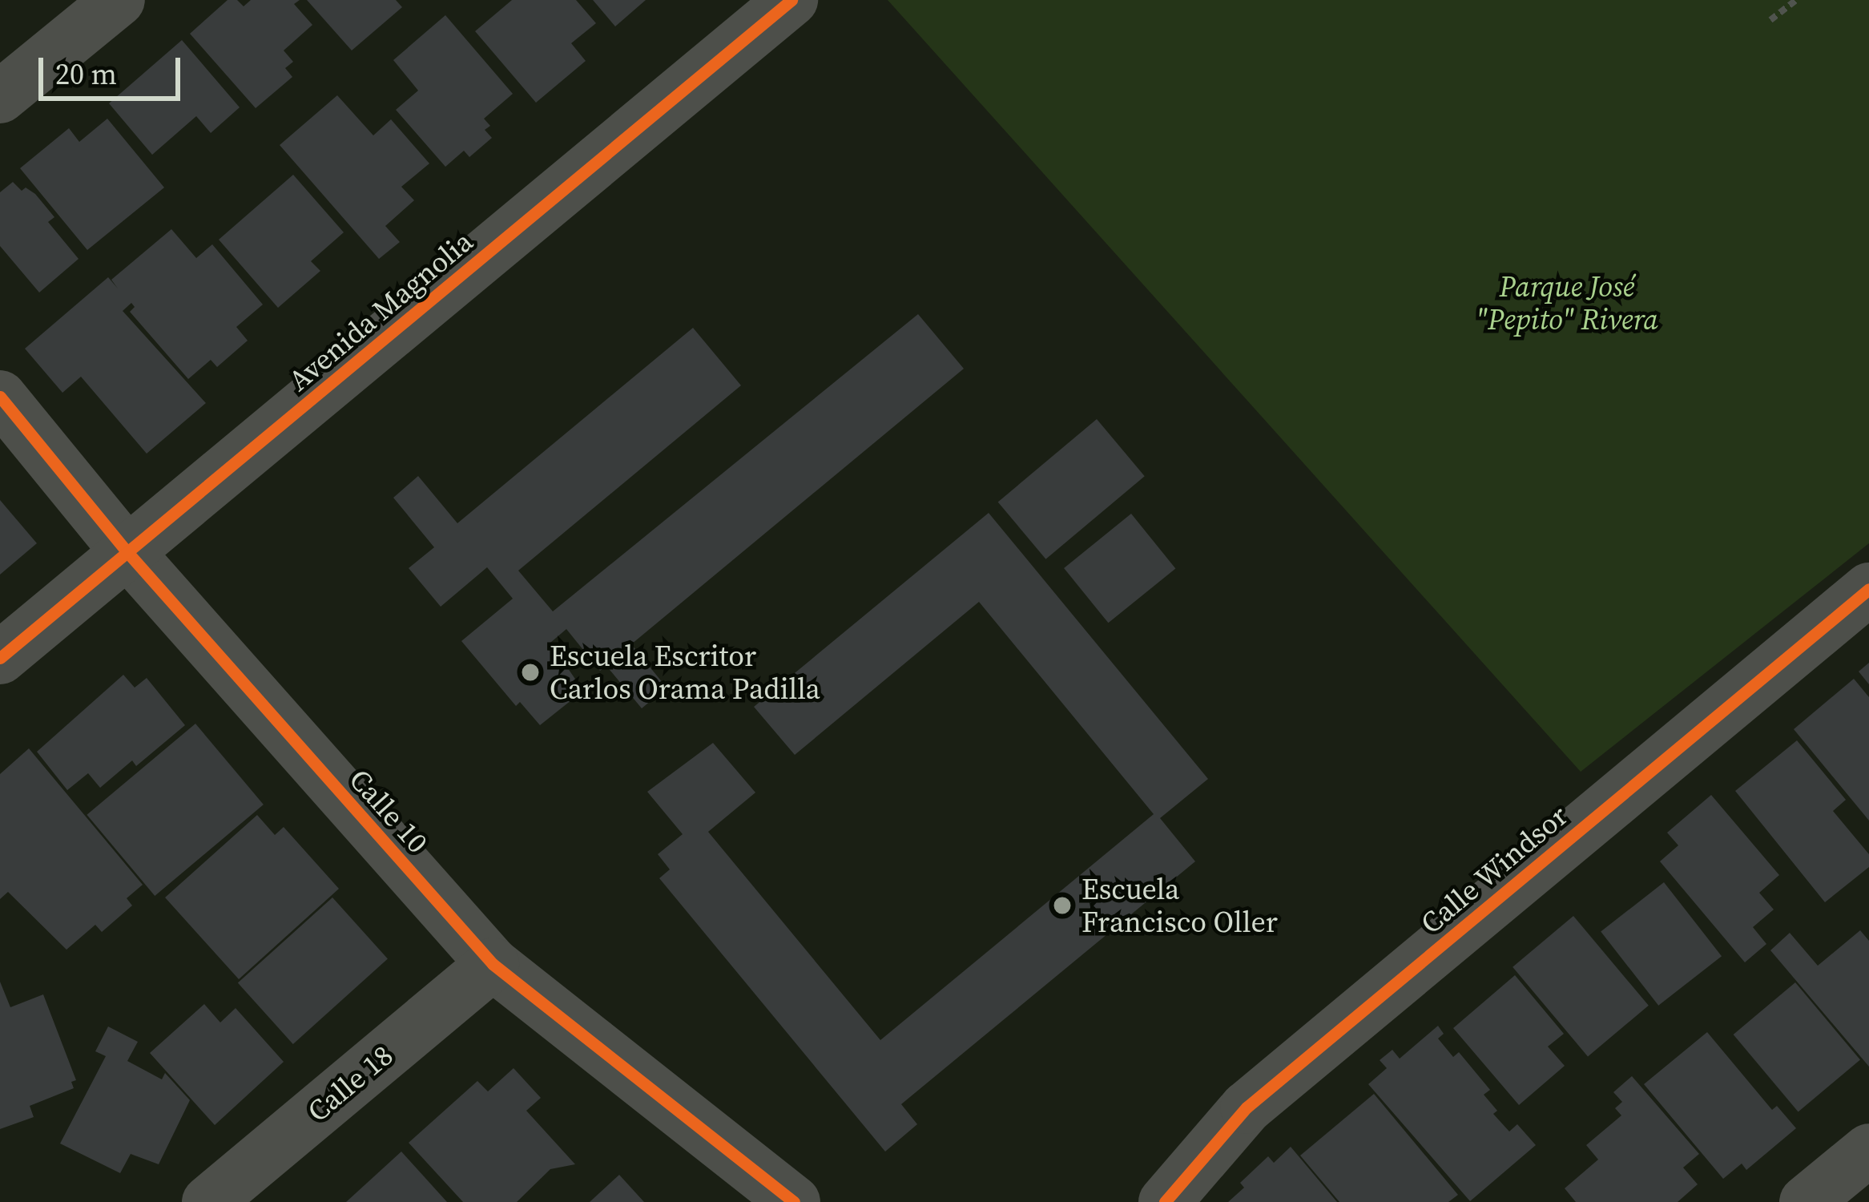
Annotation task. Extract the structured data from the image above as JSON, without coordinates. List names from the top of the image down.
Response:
{
  "streets": {
    "street": [
      "Avenida Magnolia",
      "Calle 10",
      "Calle Windsor",
      "Calle 18"
    ]
  },
  "crossings": [
    ["Avenida Magnolia", "Calle 10"],
    ["Calle 10", "Calle 18"]
  ],
  "parks": ["Parque José \"Pepito\" Rivera"],
  "places": ["Escuela Escritor Carlos Orama Padilla", "Escuela Francisco Oller"],
  "scale_bar": "20 m"
}
